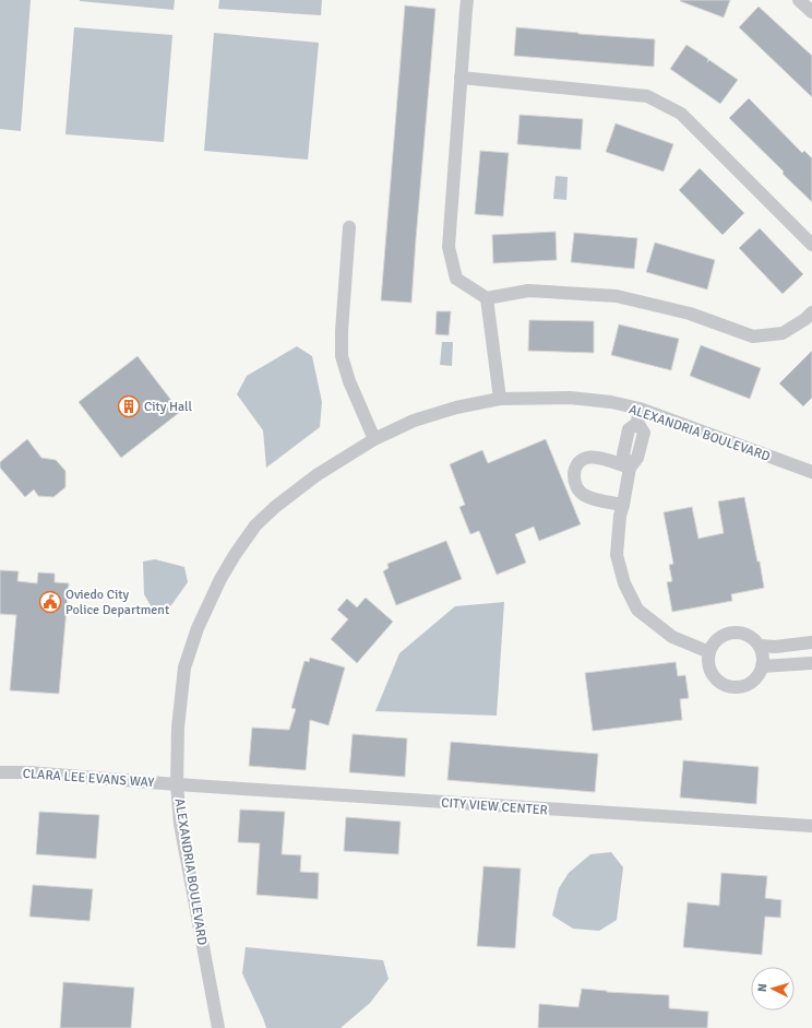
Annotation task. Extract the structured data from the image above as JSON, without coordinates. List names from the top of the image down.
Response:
{
  "streets": {
    "street": ["ALEXANDRIA BOULEVARD", "CLARA LEE EVANS WAY", "CITY VIEW CENTER"]
  },
  "crossings": [
    ["ALEXANDRIA BOULEVARD", "CLARA LEE EVANS WAY"],
    ["ALEXANDRIA BOULEVARD", "CITY VIEW CENTER"],
    ["CLARA LEE EVANS WAY", "CITY VIEW CENTER"]
  ],
  "places": {
    "building": ["City Hall"],
    "public building": ["Oviedo City Police Department"]
  },
  "north": "left"
}
